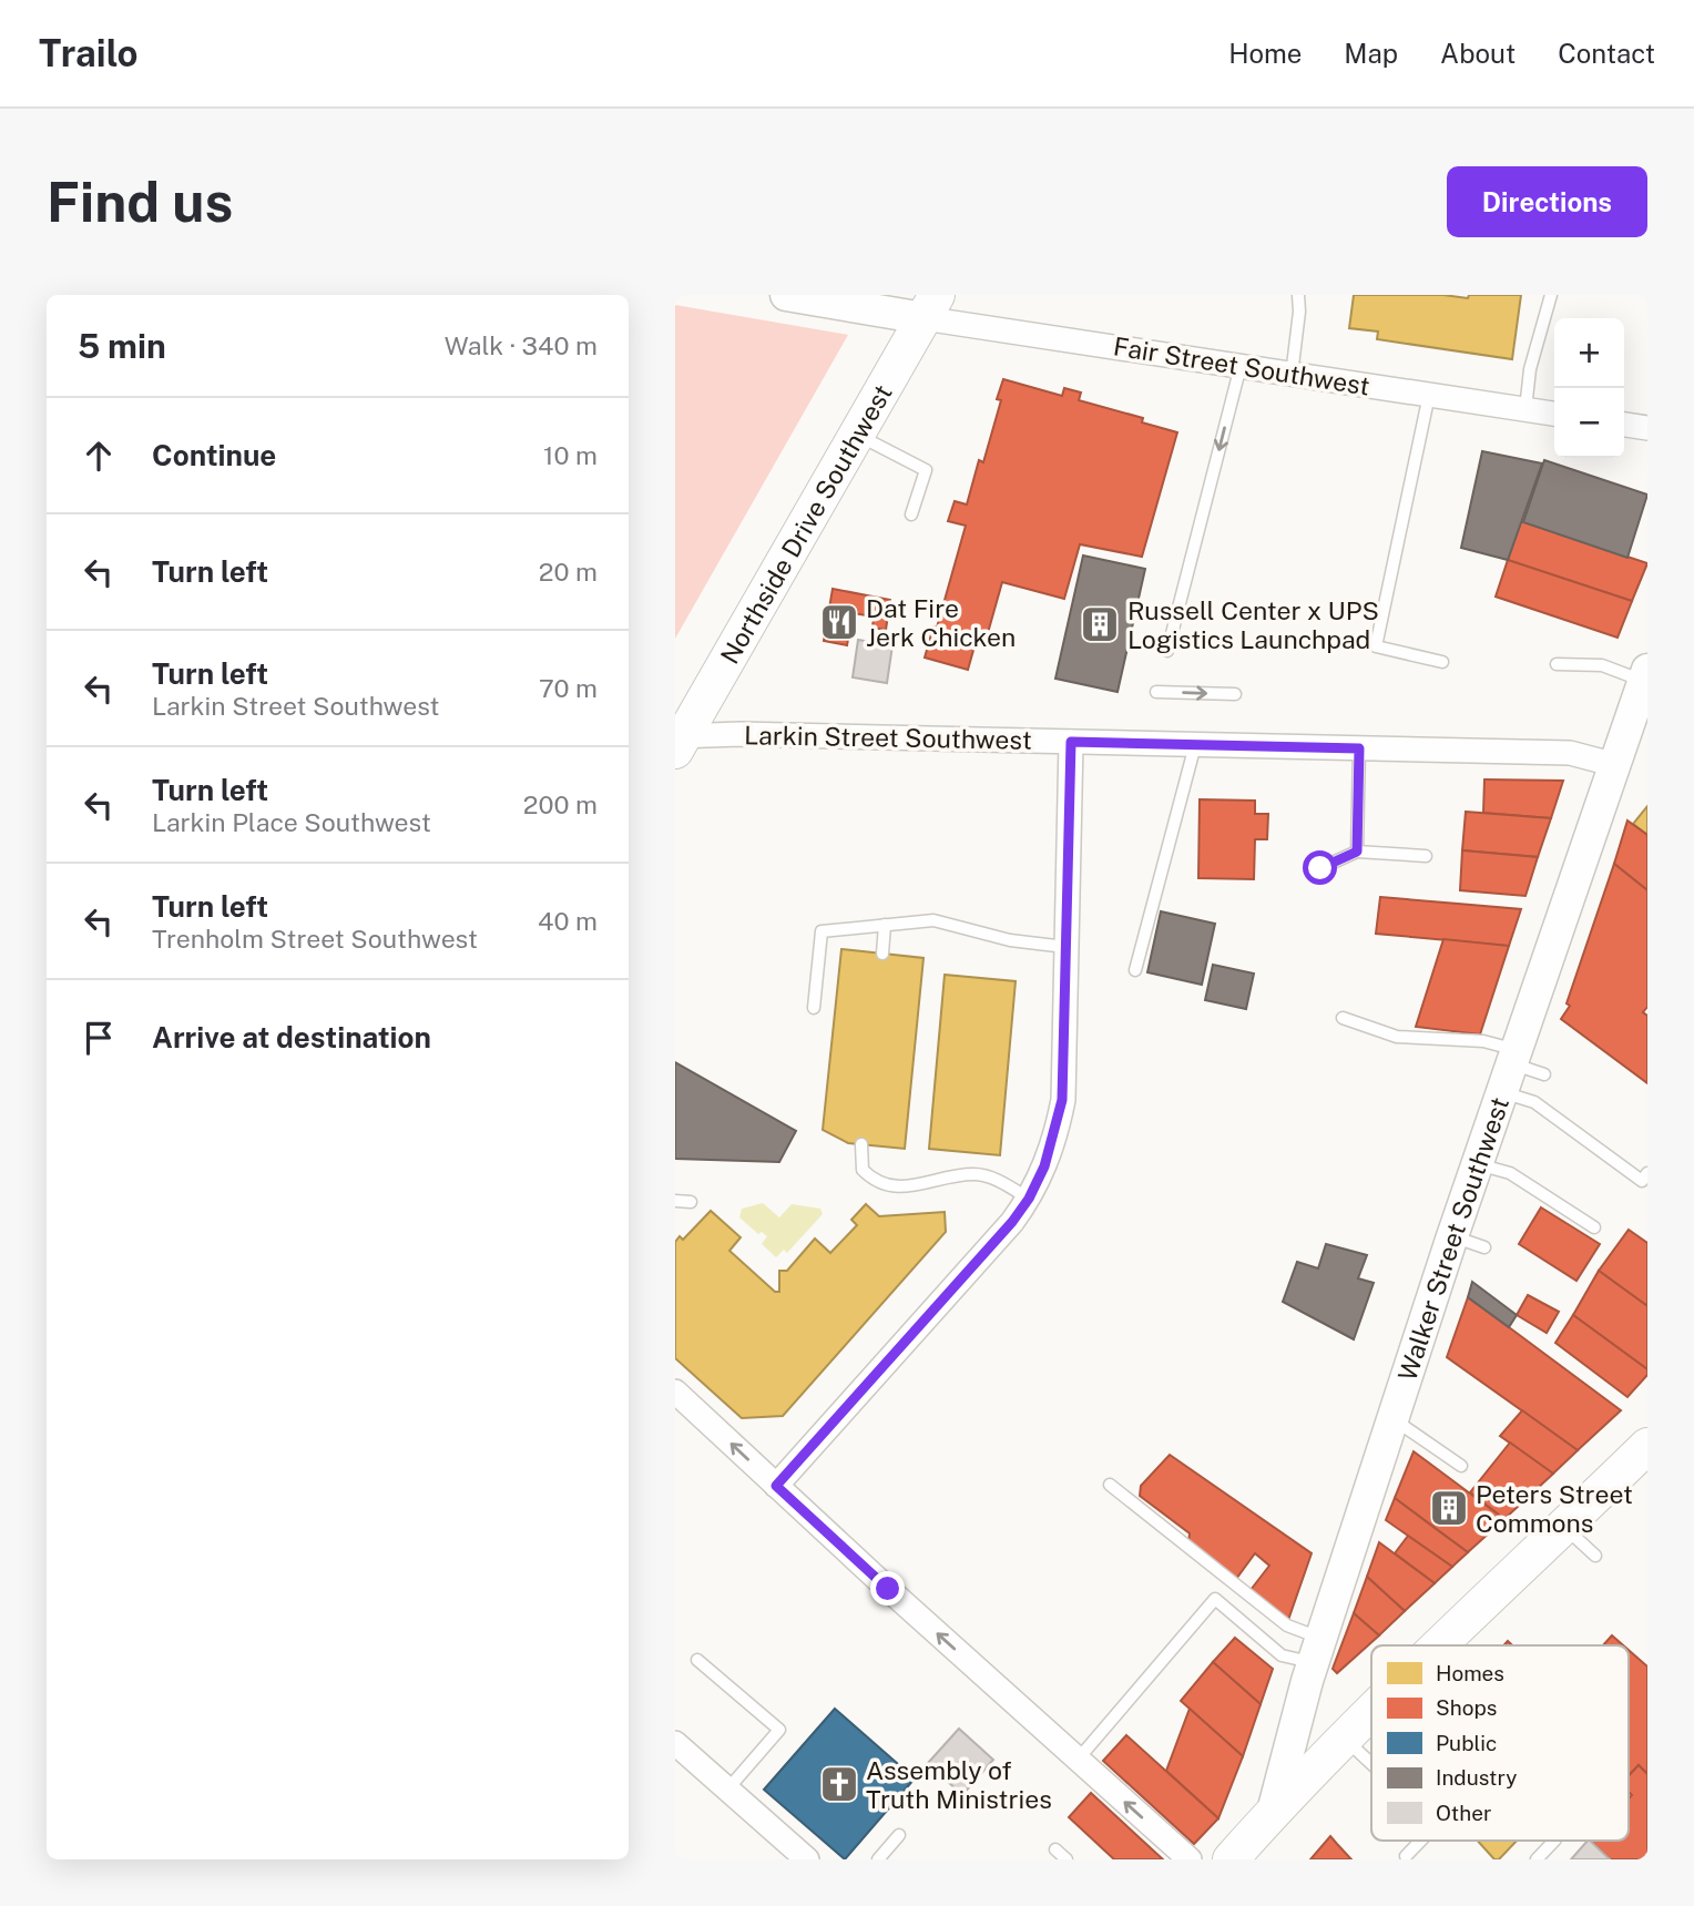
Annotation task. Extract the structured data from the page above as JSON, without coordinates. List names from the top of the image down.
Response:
{
  "streets": {
    "main road": ["Northside Drive Southwest"],
    "street": ["Fair Street Southwest", "Larkin Street Southwest", "Walker Street Southwest"]
  },
  "crossings": [
    ["Fair Street Southwest", "Northside Drive Southwest"],
    ["Northside Drive Southwest", "Larkin Street Southwest"],
    ["Larkin Street Southwest", "Walker Street Southwest"]
  ],
  "places": {
    "restaurant": ["Dat Fire Jerk Chicken"],
    "building": ["Russell Center x UPS Logistics Launchpad", "Peters Street Commons"],
    "church": ["Assembly of Truth Ministries"]
  },
  "legend": [
    "Homes",
    "Shops",
    "Public",
    "Industry",
    "Other"
  ],
  "page": {
    "header": "Trailo",
    "nav": [
      "Home",
      "Map",
      "About",
      "Contact"
    ],
    "buttons": "Directions",
    "title": "Find us",
    "heading": ["5 min", "Walk · 340 m"],
    "map_buttons": ["+", "−"],
    "list": [
      ["Continue", "10 m"],
      ["Turn left", "20 m"],
      ["Turn left", "Larkin Street Southwest", "70 m"],
      ["Turn left", "Larkin Place Southwest", "200 m"],
      ["Turn left", "Trenholm Street Southwest", "40 m"],
      "Arrive at destination"
    ]
  }
}
